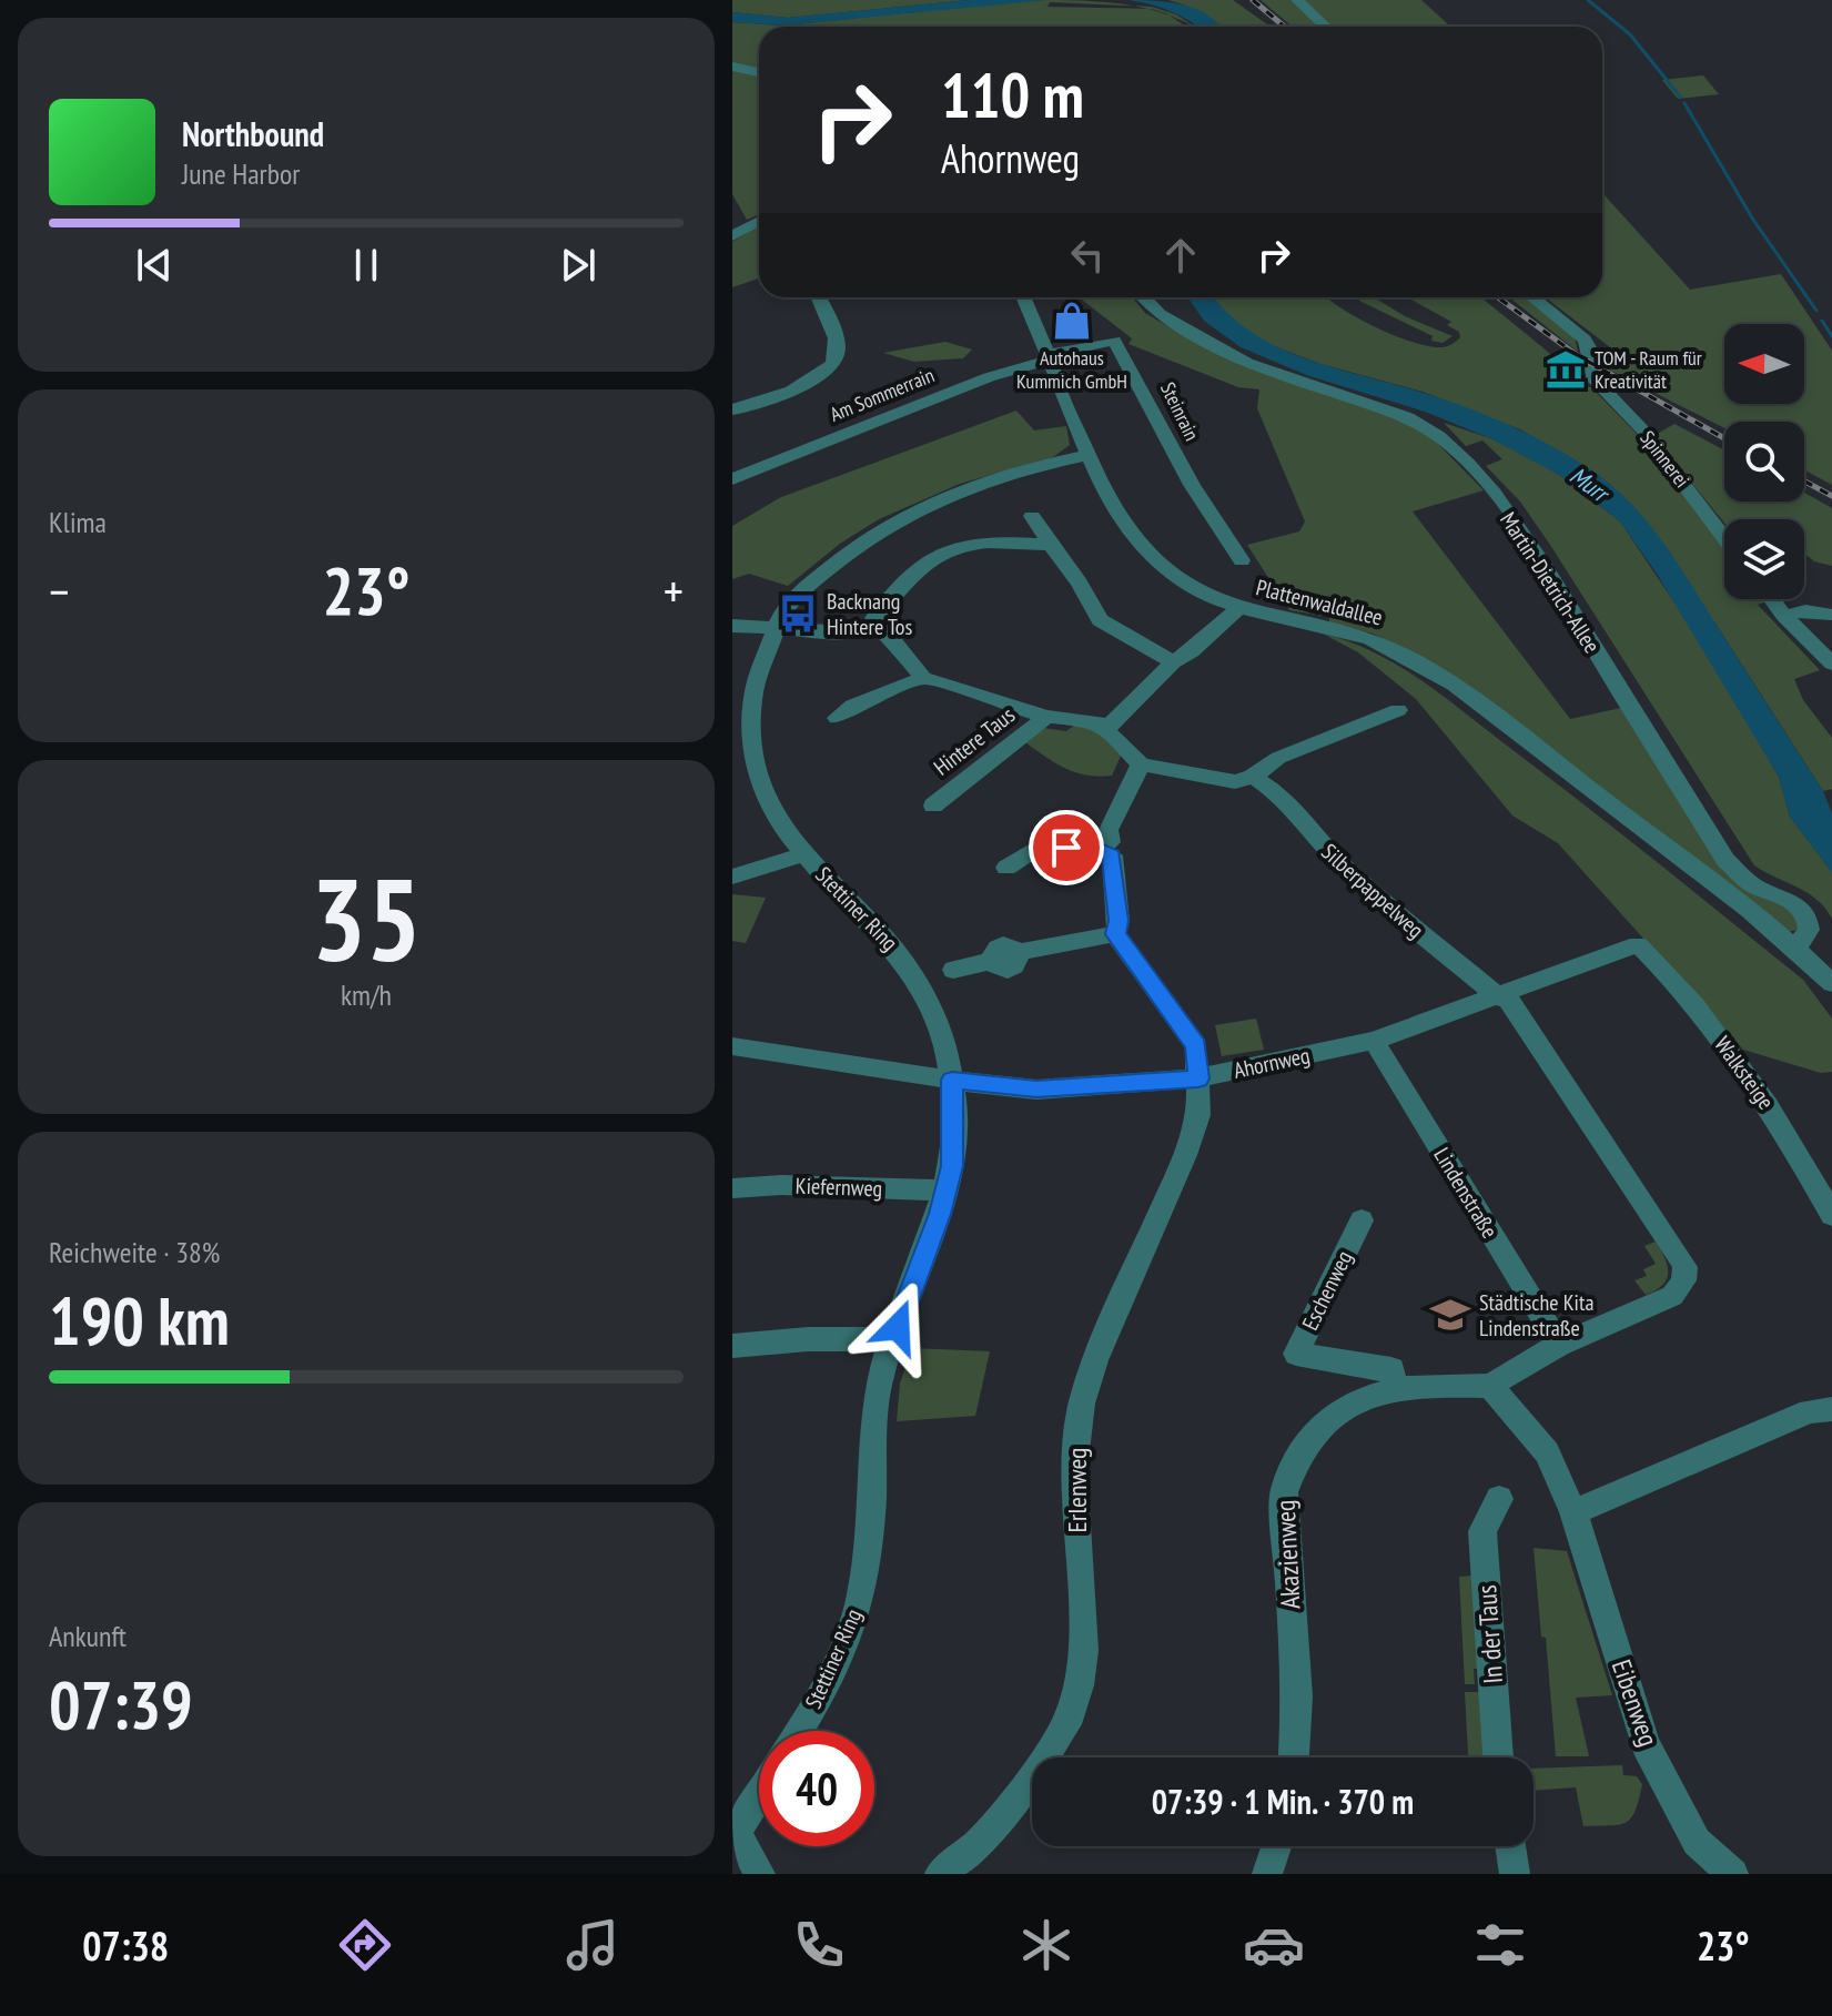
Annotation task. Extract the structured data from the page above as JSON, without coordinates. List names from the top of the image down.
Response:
{
  "streets": {
    "street": [
      "Am Sommerrain",
      "Steinrain",
      "Spinnerei",
      "Martin-Dietrich-Allee",
      "Plattenwaldallee",
      "Hintere Taus",
      "Silberpappelweg",
      "Stettiner Ring",
      "Ahornweg",
      "Walksteige",
      "Kiefernweg",
      "Lindenstraße",
      "Eschenweg",
      "Erlenweg",
      "Akazienweg",
      "In der Taus",
      "Eibenweg"
    ]
  },
  "crossings": [
    ["Am Sommerrain", "Steinrain"],
    ["Am Sommerrain", "Plattenwaldallee"],
    ["Steinrain", "Plattenwaldallee"],
    ["Martin-Dietrich-Allee", "Plattenwaldallee"],
    ["Plattenwaldallee", "Stettiner Ring"],
    ["Silberpappelweg", "Ahornweg"],
    ["Silberpappelweg", "Lindenstraße"],
    ["Stettiner Ring", "Ahornweg"],
    ["Stettiner Ring", "Kiefernweg"],
    ["Ahornweg", "Walksteige"],
    ["Ahornweg", "Lindenstraße"],
    ["Ahornweg", "Erlenweg"],
    ["Eschenweg", "Akazienweg"]
  ],
  "water": ["Murr"],
  "places": {
    "shop": ["Autohaus Kummich GmbH"],
    "museum": ["TOM - Raum für Kreativität"],
    "bus stop": ["Backnang Hintere Tos"],
    "school or university": ["Städtische Kita Lindenstraße"]
  },
  "north": "left",
  "page": {
    "turn": ["110 m", "Ahornweg"],
    "song": ["Northbound", "June Harbor"],
    "tile": [
      "Klima",
      ["35", "km/h"],
      ["Reichweite · 38%", "190 km"],
      ["Ankunft", "07:39"]
    ],
    "heat": ["−", "23°", "+"],
    "limit": "40",
    "trip": "07:39 · 1 Min. · 370 m",
    "tabs": ["07:38", "23°"]
  }
}
